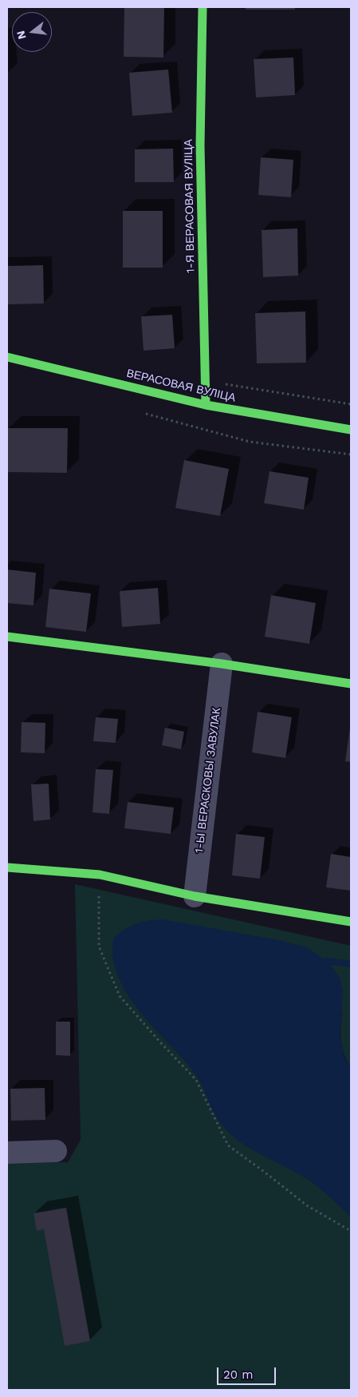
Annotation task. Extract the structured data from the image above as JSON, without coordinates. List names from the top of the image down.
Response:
{
  "streets": {
    "street": ["1-Я ВЕРАСОВАЯ ВУЛІЦА", "ВЕРАСОВАЯ ВУЛІЦА", "1-Ы ВЕРАСКОВЫ ЗАВУЛАК"]
  },
  "crossings": [
    ["1-Я ВЕРАСОВАЯ ВУЛІЦА", "ВЕРАСОВАЯ ВУЛІЦА"]
  ],
  "scale_bar": "20 m",
  "north": "left"
}
